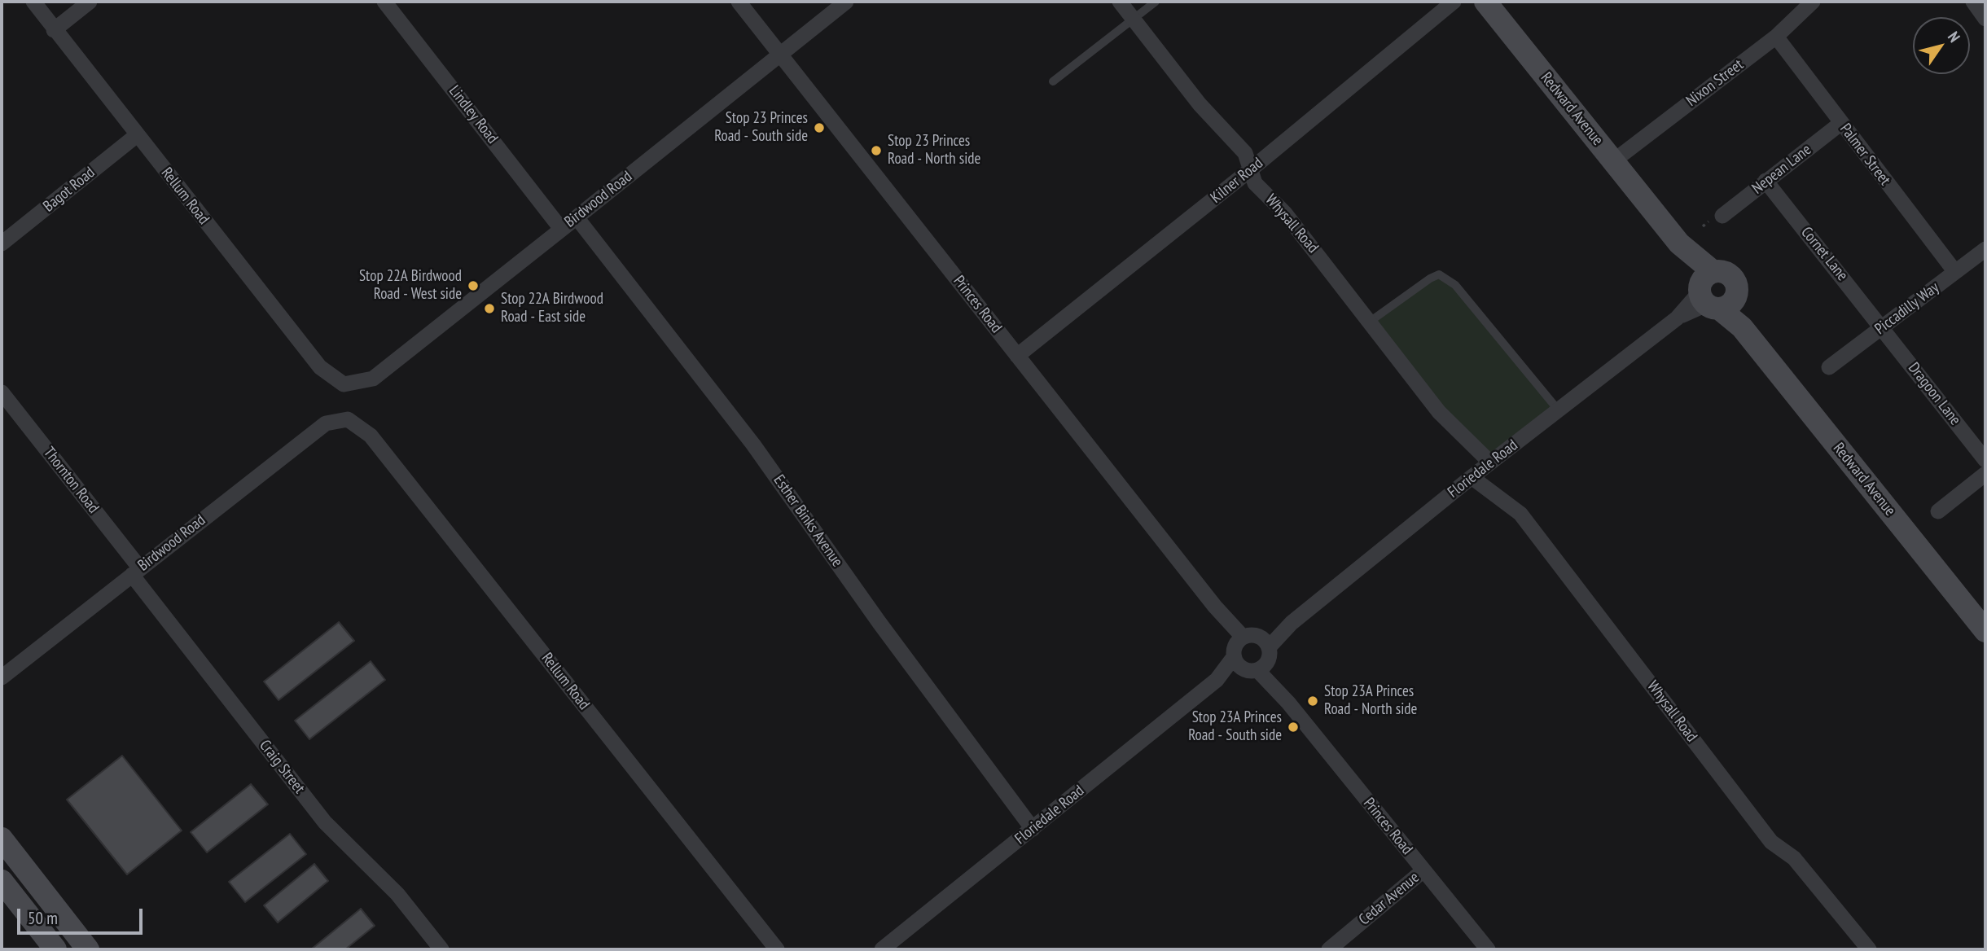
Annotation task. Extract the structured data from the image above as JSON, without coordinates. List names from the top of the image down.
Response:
{
  "streets": {
    "street": [
      "Nixon Street",
      "Redward Avenue",
      "Lindley Road",
      "Palmer Street",
      "Nepean Lane",
      "Kilner Road",
      "Bagot Road",
      "Rellum Road",
      "Birdwood Road",
      "Whysall Road",
      "Cornet Lane",
      "Princes Road",
      "Piccadilly Way",
      "Dragoon Lane",
      "Floriedale Road",
      "Thornton Road",
      "Esther Binks Avenue",
      "Craig Street",
      "Cedar Avenue"
    ]
  },
  "crossings": [
    ["Nixon Street", "Redward Avenue"],
    ["Nixon Street", "Palmer Street"],
    ["Redward Avenue", "Floriedale Road"],
    ["Lindley Road", "Birdwood Road"],
    ["Palmer Street", "Nepean Lane"],
    ["Palmer Street", "Piccadilly Way"],
    ["Nepean Lane", "Cornet Lane"],
    ["Kilner Road", "Whysall Road"],
    ["Kilner Road", "Princes Road"],
    ["Bagot Road", "Rellum Road"],
    ["Rellum Road", "Birdwood Road"],
    ["Birdwood Road", "Princes Road"],
    ["Birdwood Road", "Thornton Road"],
    ["Birdwood Road", "Esther Binks Avenue"],
    ["Birdwood Road", "Craig Street"],
    ["Whysall Road", "Floriedale Road"],
    ["Cornet Lane", "Piccadilly Way"],
    ["Cornet Lane", "Dragoon Lane"],
    ["Princes Road", "Floriedale Road"],
    ["Princes Road", "Cedar Avenue"],
    ["Piccadilly Way", "Dragoon Lane"],
    ["Floriedale Road", "Esther Binks Avenue"],
    ["Thornton Road", "Craig Street"]
  ],
  "places": [
    "Stop 23 Princes Road - South side",
    "Stop 23 Princes Road - North side",
    "Stop 22A Birdwood Road - West side",
    "Stop 22A Birdwood Road - East side",
    "Stop 23A Princes Road - North side",
    "Stop 23A Princes Road - South side"
  ],
  "scale_bar": "50 m",
  "north": "top right"
}
